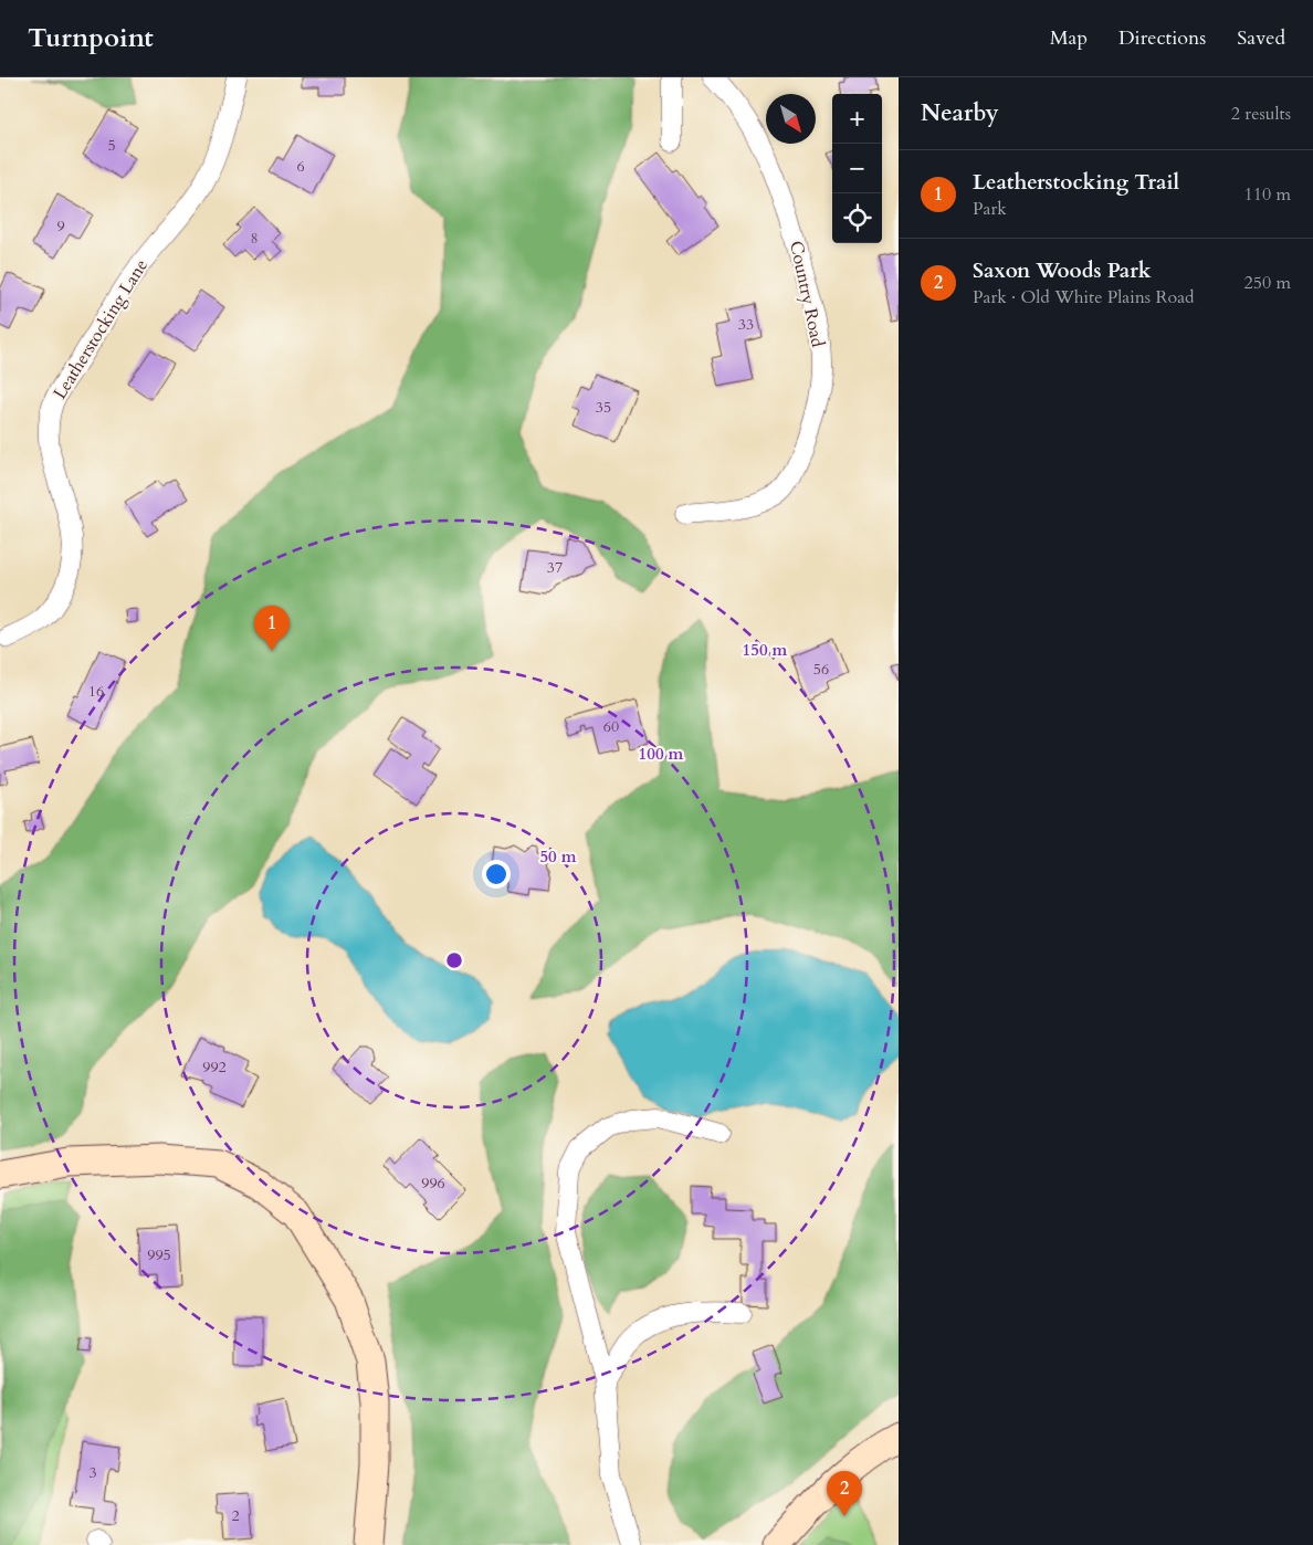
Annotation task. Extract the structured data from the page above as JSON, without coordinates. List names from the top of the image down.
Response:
{
  "streets": {
    "street": ["Country Road", "Leatherstocking Lane"]
  },
  "house_numbers": [
    "5",
    "6",
    "9",
    "8",
    "33",
    "35",
    "37",
    "56",
    "16",
    "60",
    "992",
    "996",
    "995",
    "3",
    "2"
  ],
  "north": "bottom right",
  "page": {
    "header": "Turnpoint",
    "nav": ["Map", "Directions", "Saved"],
    "heading": ["Nearby", "2 results"],
    "map_buttons": ["+", "−"],
    "list": [
      {
        "mark": "1",
        "name": "Leatherstocking Trail",
        "note": "Park",
        "value": "110 m"
      },
      {
        "mark": "2",
        "name": "Saxon Woods Park",
        "note": "Park · Old White Plains Road",
        "value": "250 m"
      }
    ],
    "pins": ["1", "2"]
  },
  "rings": ["150 m", "100 m", "50 m"]
}
